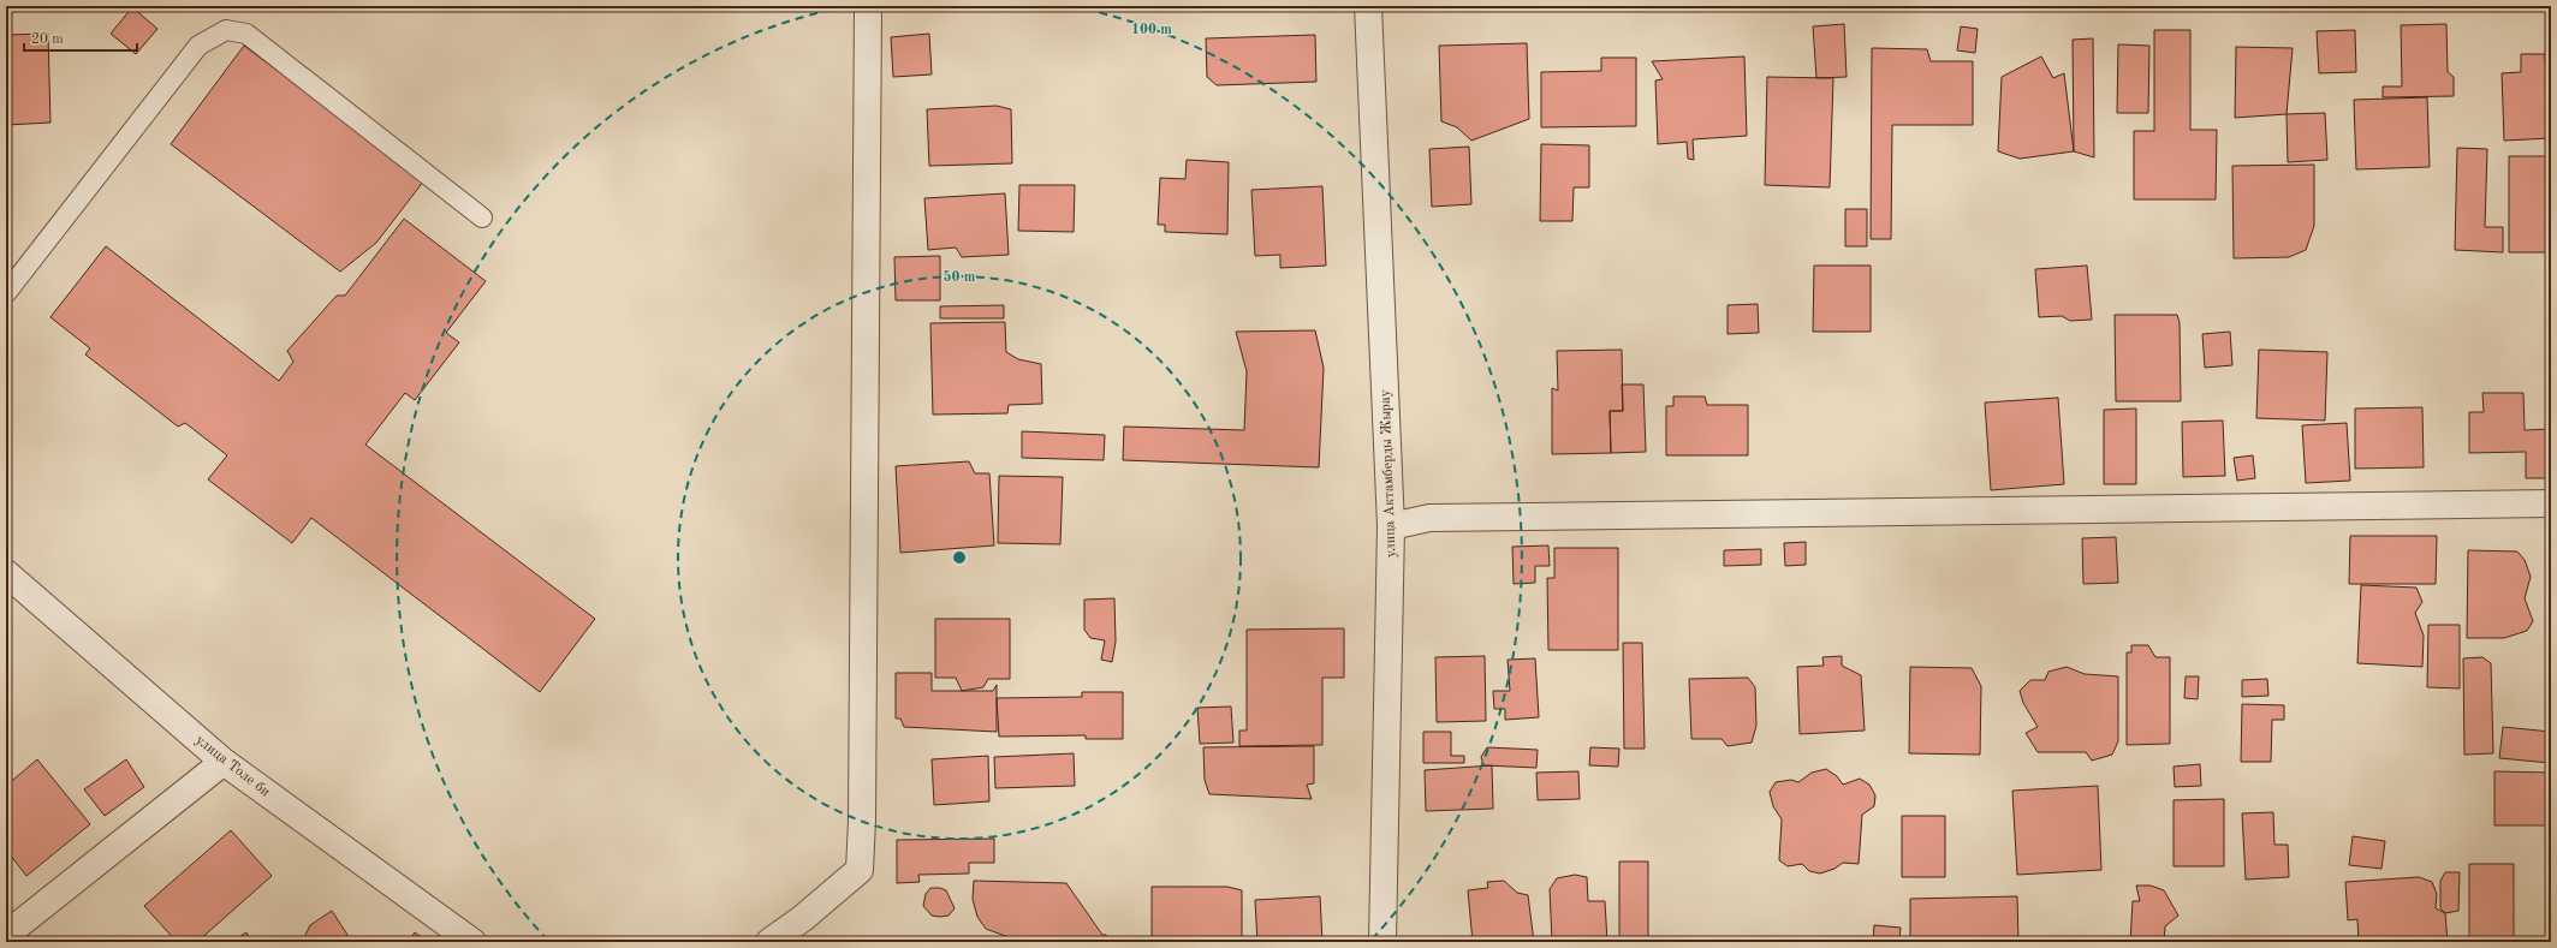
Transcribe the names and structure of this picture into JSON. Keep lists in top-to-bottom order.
{
  "streets": {
    "street": ["улица Актамберды Жырау", "улица Толе би"]
  },
  "scale_bar": "20 m",
  "rings": ["100 m", "50 m"]
}
